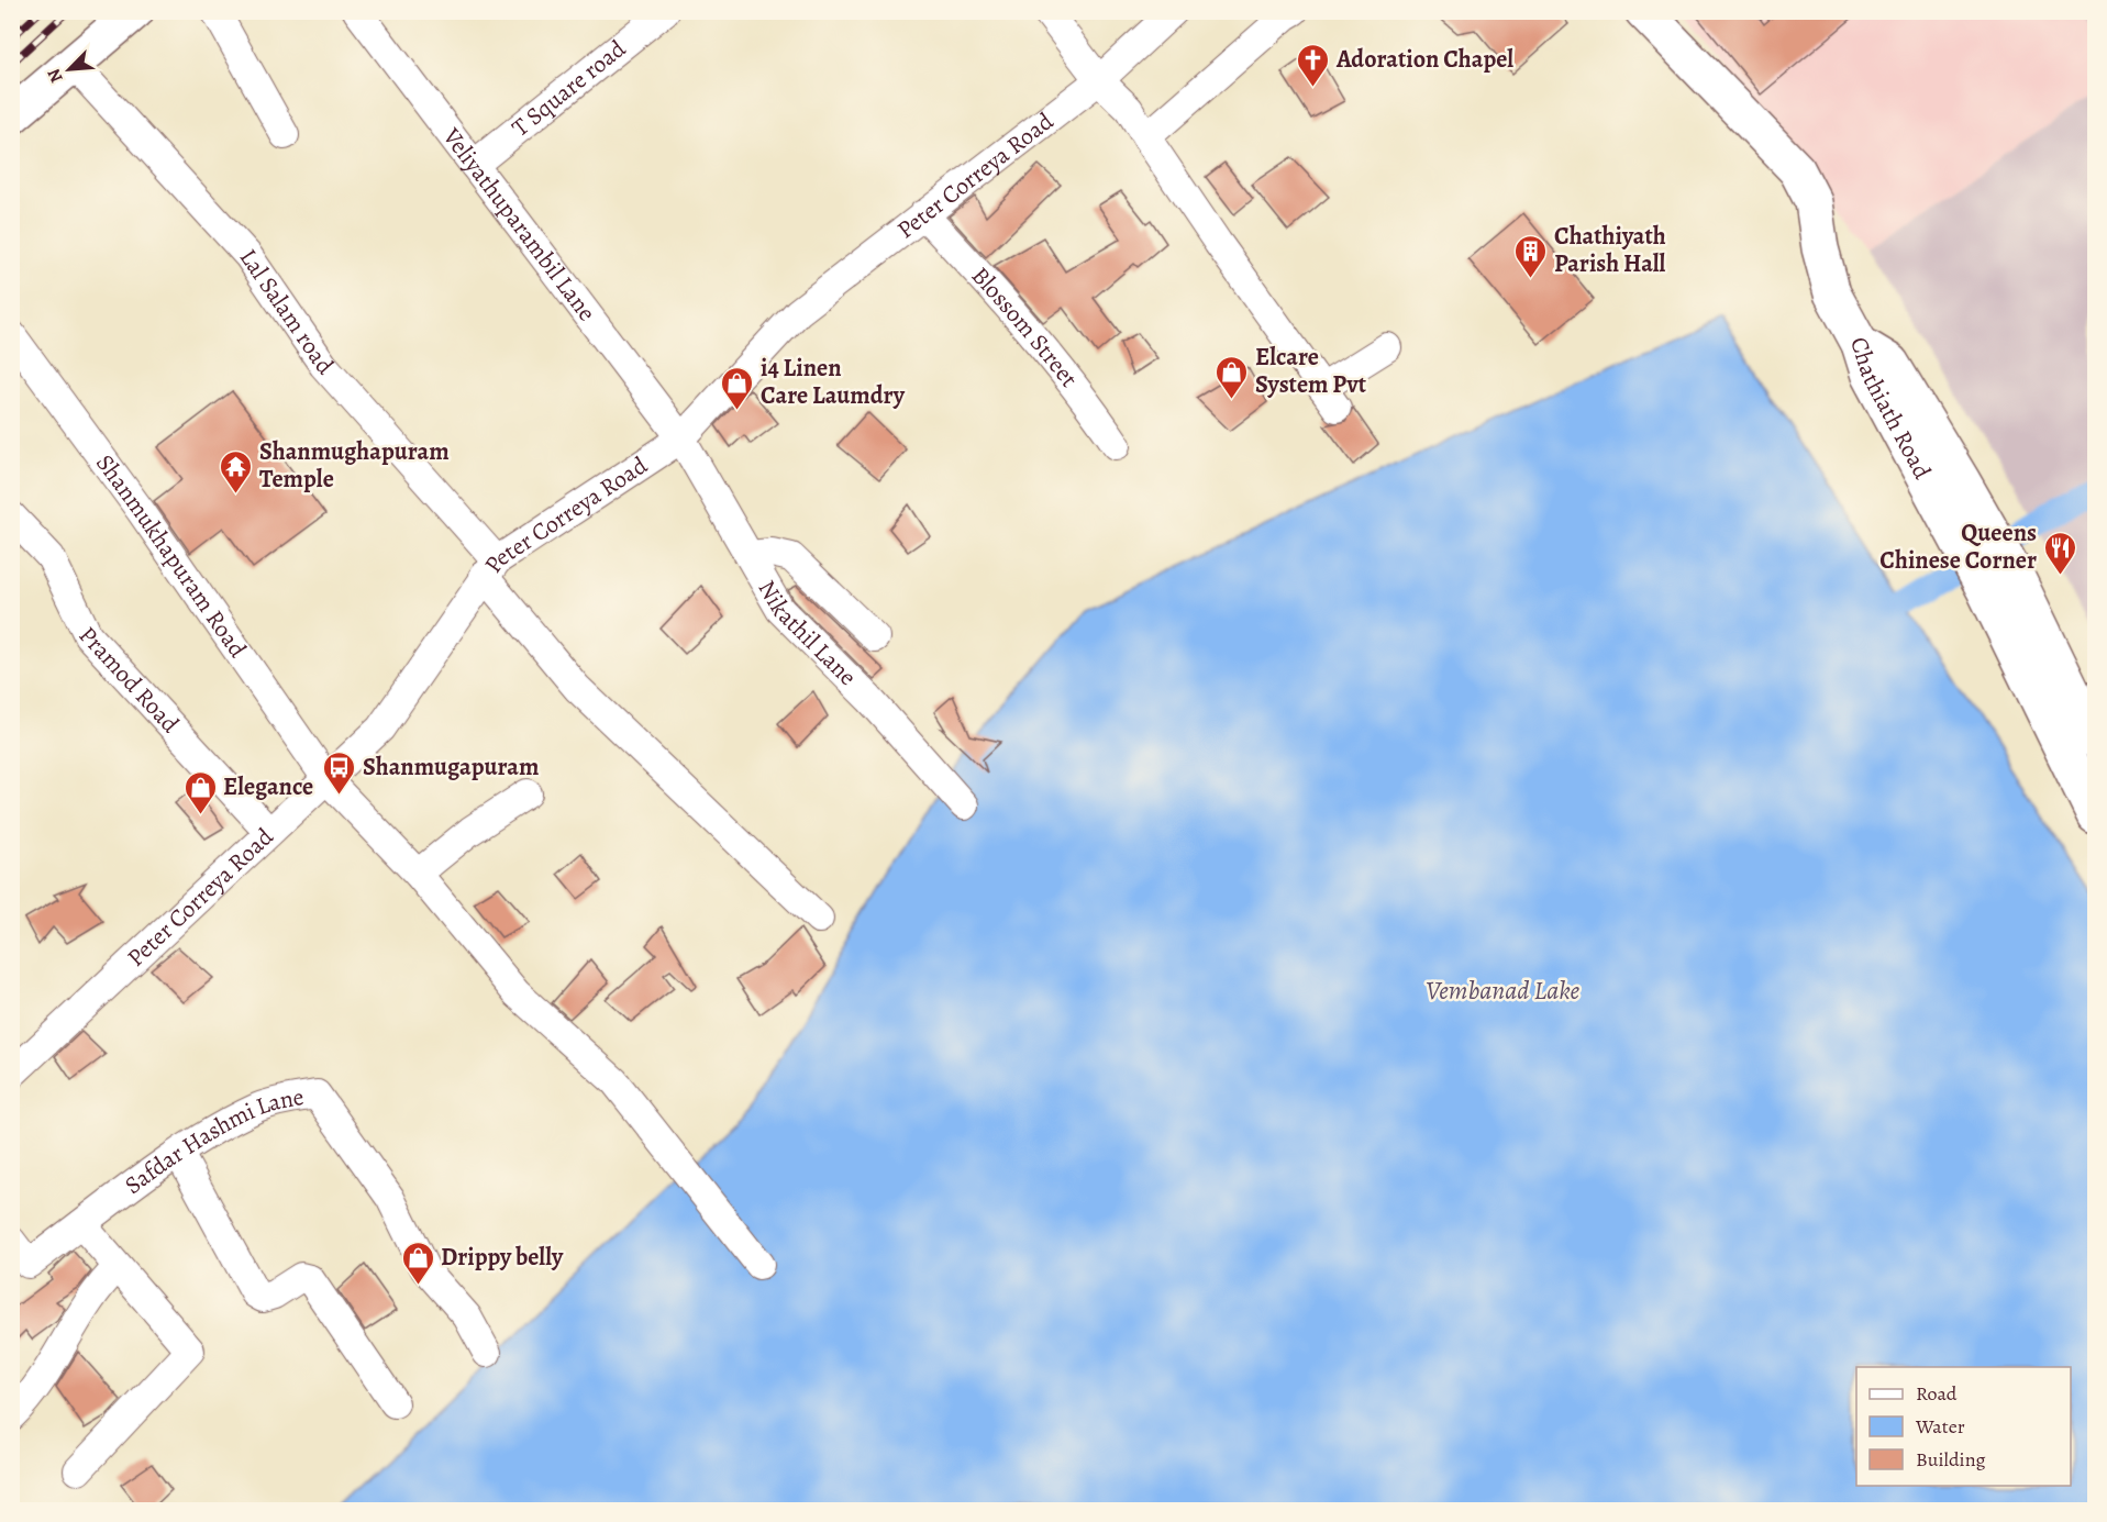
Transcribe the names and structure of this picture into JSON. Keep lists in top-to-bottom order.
{
  "streets": {
    "main road": ["Chathiath Road"],
    "street": [
      "T Square road",
      "Peter Correya Road",
      "Veliyathuparambil Lane",
      "Lal Salam road",
      "Blossom Street",
      "Shanmukhapuram Road",
      "Nikathil Lane",
      "Pramod Road",
      "Safdar Hashmi Lane"
    ]
  },
  "crossings": [
    ["T Square road", "Veliyathuparambil Lane"],
    ["Peter Correya Road", "Veliyathuparambil Lane"],
    ["Peter Correya Road", "Lal Salam road"],
    ["Peter Correya Road", "Blossom Street"],
    ["Peter Correya Road", "Shanmukhapuram Road"],
    ["Peter Correya Road", "Nikathil Lane"],
    ["Peter Correya Road", "Pramod Road"],
    ["Veliyathuparambil Lane", "Nikathil Lane"]
  ],
  "water": ["Vembanad Lake"],
  "places": {
    "church": ["Adoration Chapel"],
    "building": ["Chathiyath Parish Hall"],
    "shop": [
      "Elcare System Pvt",
      "i4 Linen Care Laumdry",
      "Elegance",
      "Drippy belly"
    ],
    "temple": ["Shanmughapuram Temple"],
    "restaurant": ["Queens Chinese Corner"],
    "bus stop": ["Shanmugapuram"]
  },
  "legend": ["Road", "Water", "Building"],
  "north": "bottom left"
}
